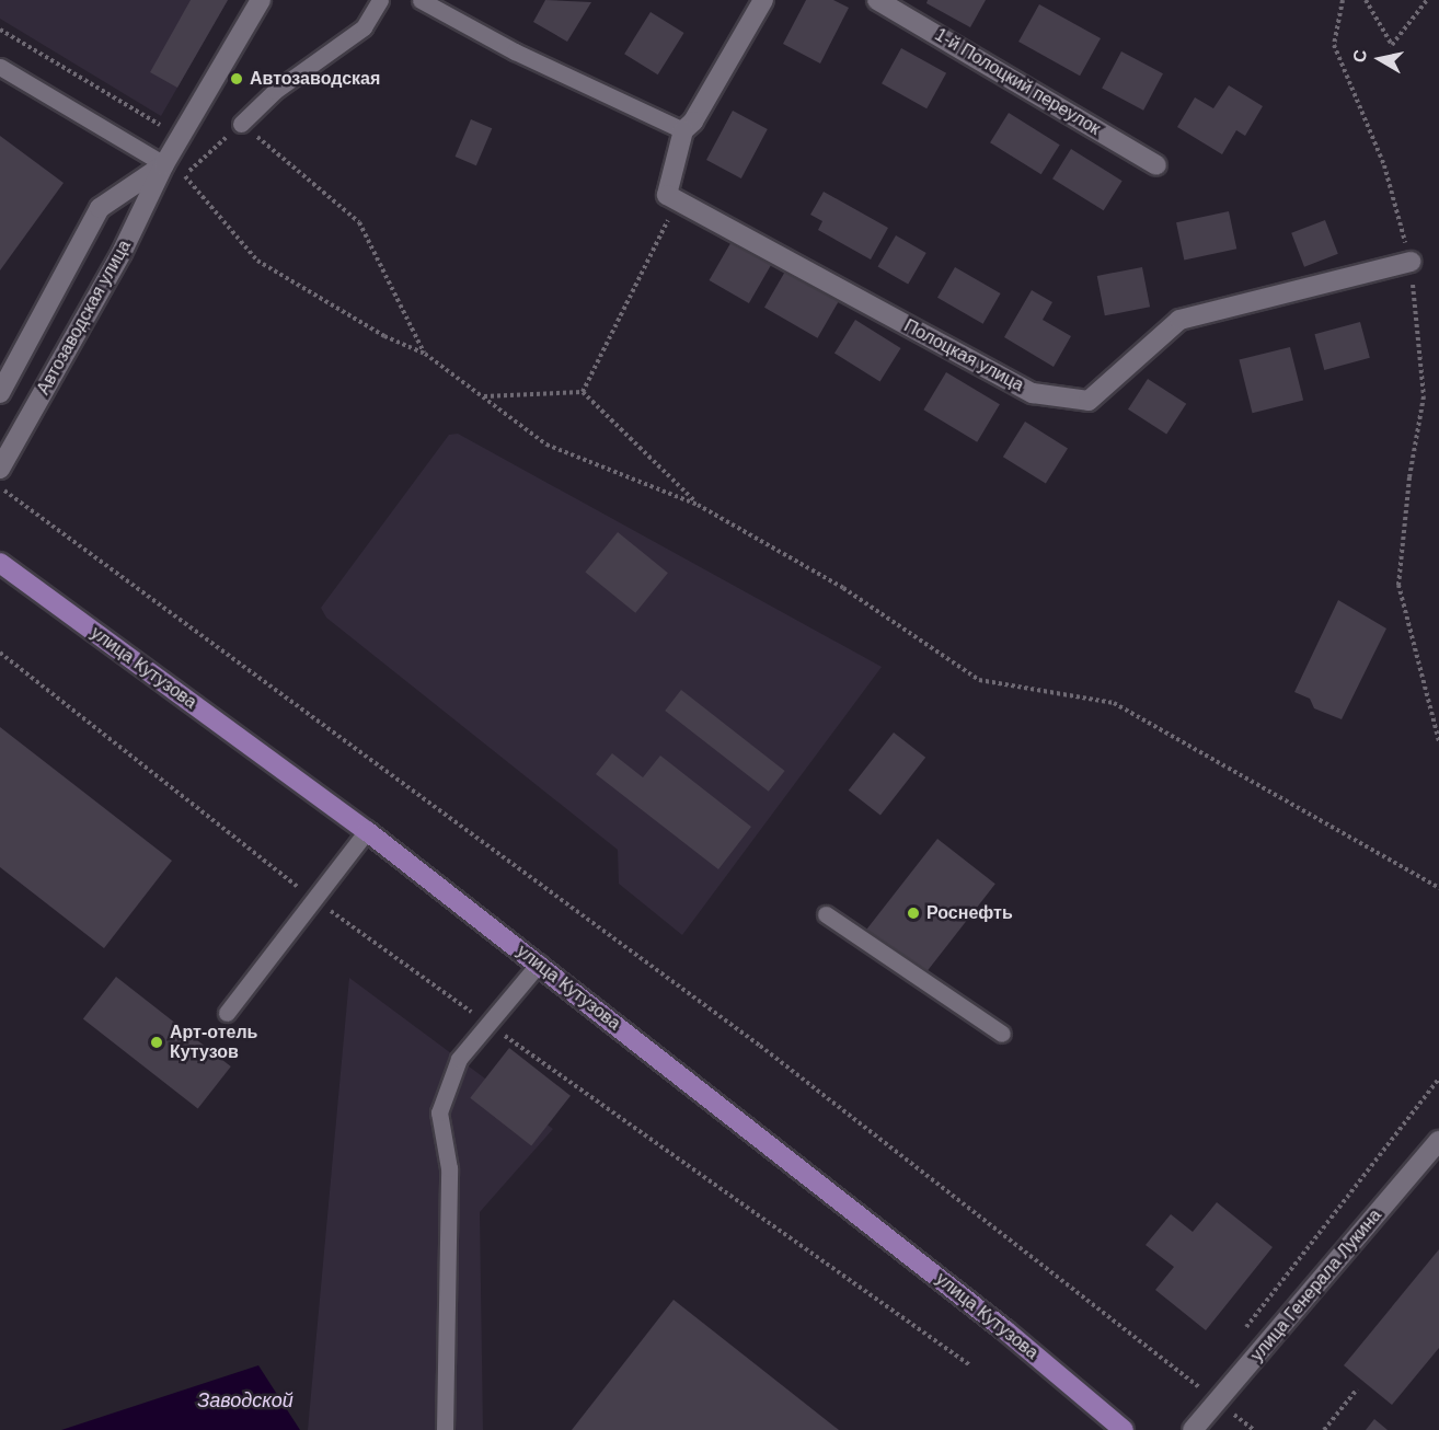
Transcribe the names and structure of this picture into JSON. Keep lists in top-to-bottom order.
{
  "streets": {
    "main road": ["улица Кутузова"],
    "street": [
      "1-й Полоцкий переулок",
      "Автозаводская улица",
      "Полоцкая улица",
      "улица Генерала Лукина"
    ]
  },
  "water": ["Заводской"],
  "places": ["Автозаводская", "Роснефть", "Арт-отель Кутузов"],
  "north": "left"
}
